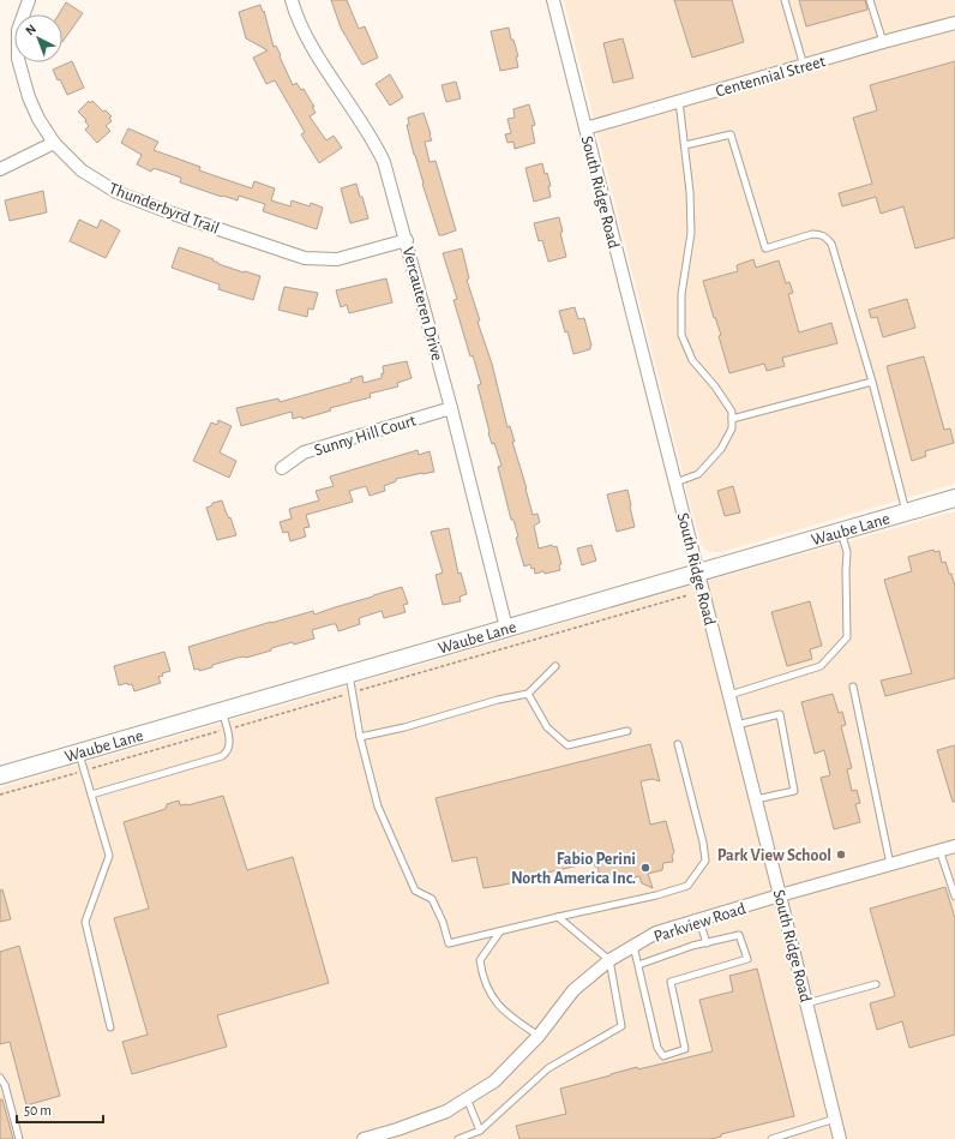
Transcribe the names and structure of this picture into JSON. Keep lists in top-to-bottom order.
{
  "streets": {
    "main road": ["Waube Lane"],
    "street": [
      "Centennial Street",
      "South Ridge Road",
      "Thunderbyrd Trail",
      "Vercauteren Drive",
      "Sunny Hill Court",
      "Parkview Road"
    ]
  },
  "crossings": [
    ["Centennial Street", "South Ridge Road"],
    ["South Ridge Road", "Waube Lane"],
    ["South Ridge Road", "Parkview Road"],
    ["Thunderbyrd Trail", "Vercauteren Drive"],
    ["Vercauteren Drive", "Sunny Hill Court"],
    ["Vercauteren Drive", "Waube Lane"]
  ],
  "places": ["Park View School", "Fabio Perini North America Inc."],
  "scale_bar": "50 m",
  "north": "top left"
}
